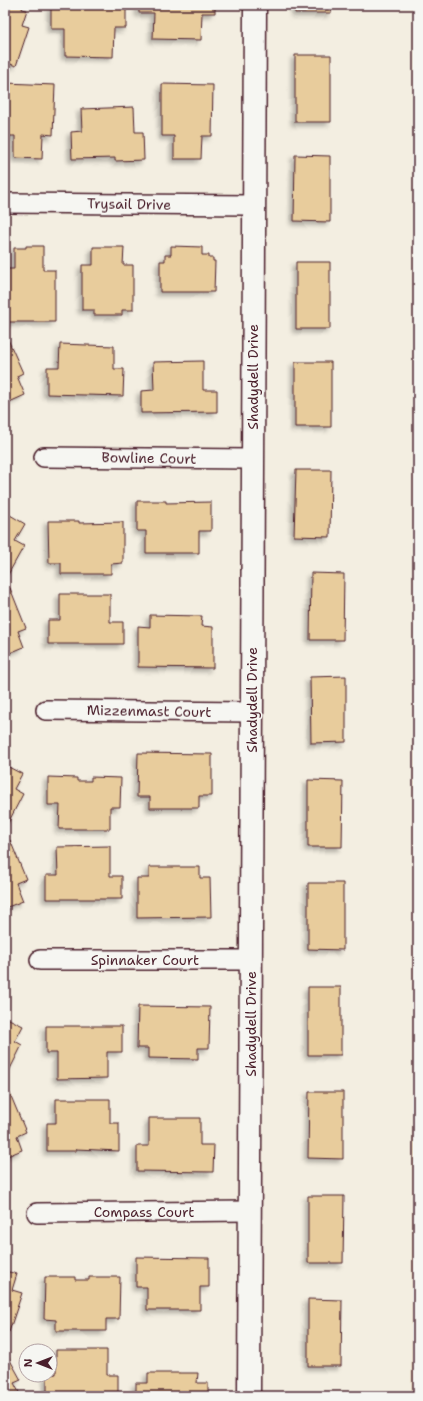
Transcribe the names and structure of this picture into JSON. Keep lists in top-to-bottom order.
{
  "streets": {
    "street": [
      "Trysail Drive",
      "Shadydell Drive",
      "Bowline Court",
      "Mizzenmast Court",
      "Spinnaker Court",
      "Compass Court"
    ]
  },
  "crossings": [
    ["Trysail Drive", "Shadydell Drive"],
    ["Shadydell Drive", "Bowline Court"],
    ["Shadydell Drive", "Mizzenmast Court"],
    ["Shadydell Drive", "Spinnaker Court"],
    ["Shadydell Drive", "Compass Court"]
  ],
  "north": "left"
}
